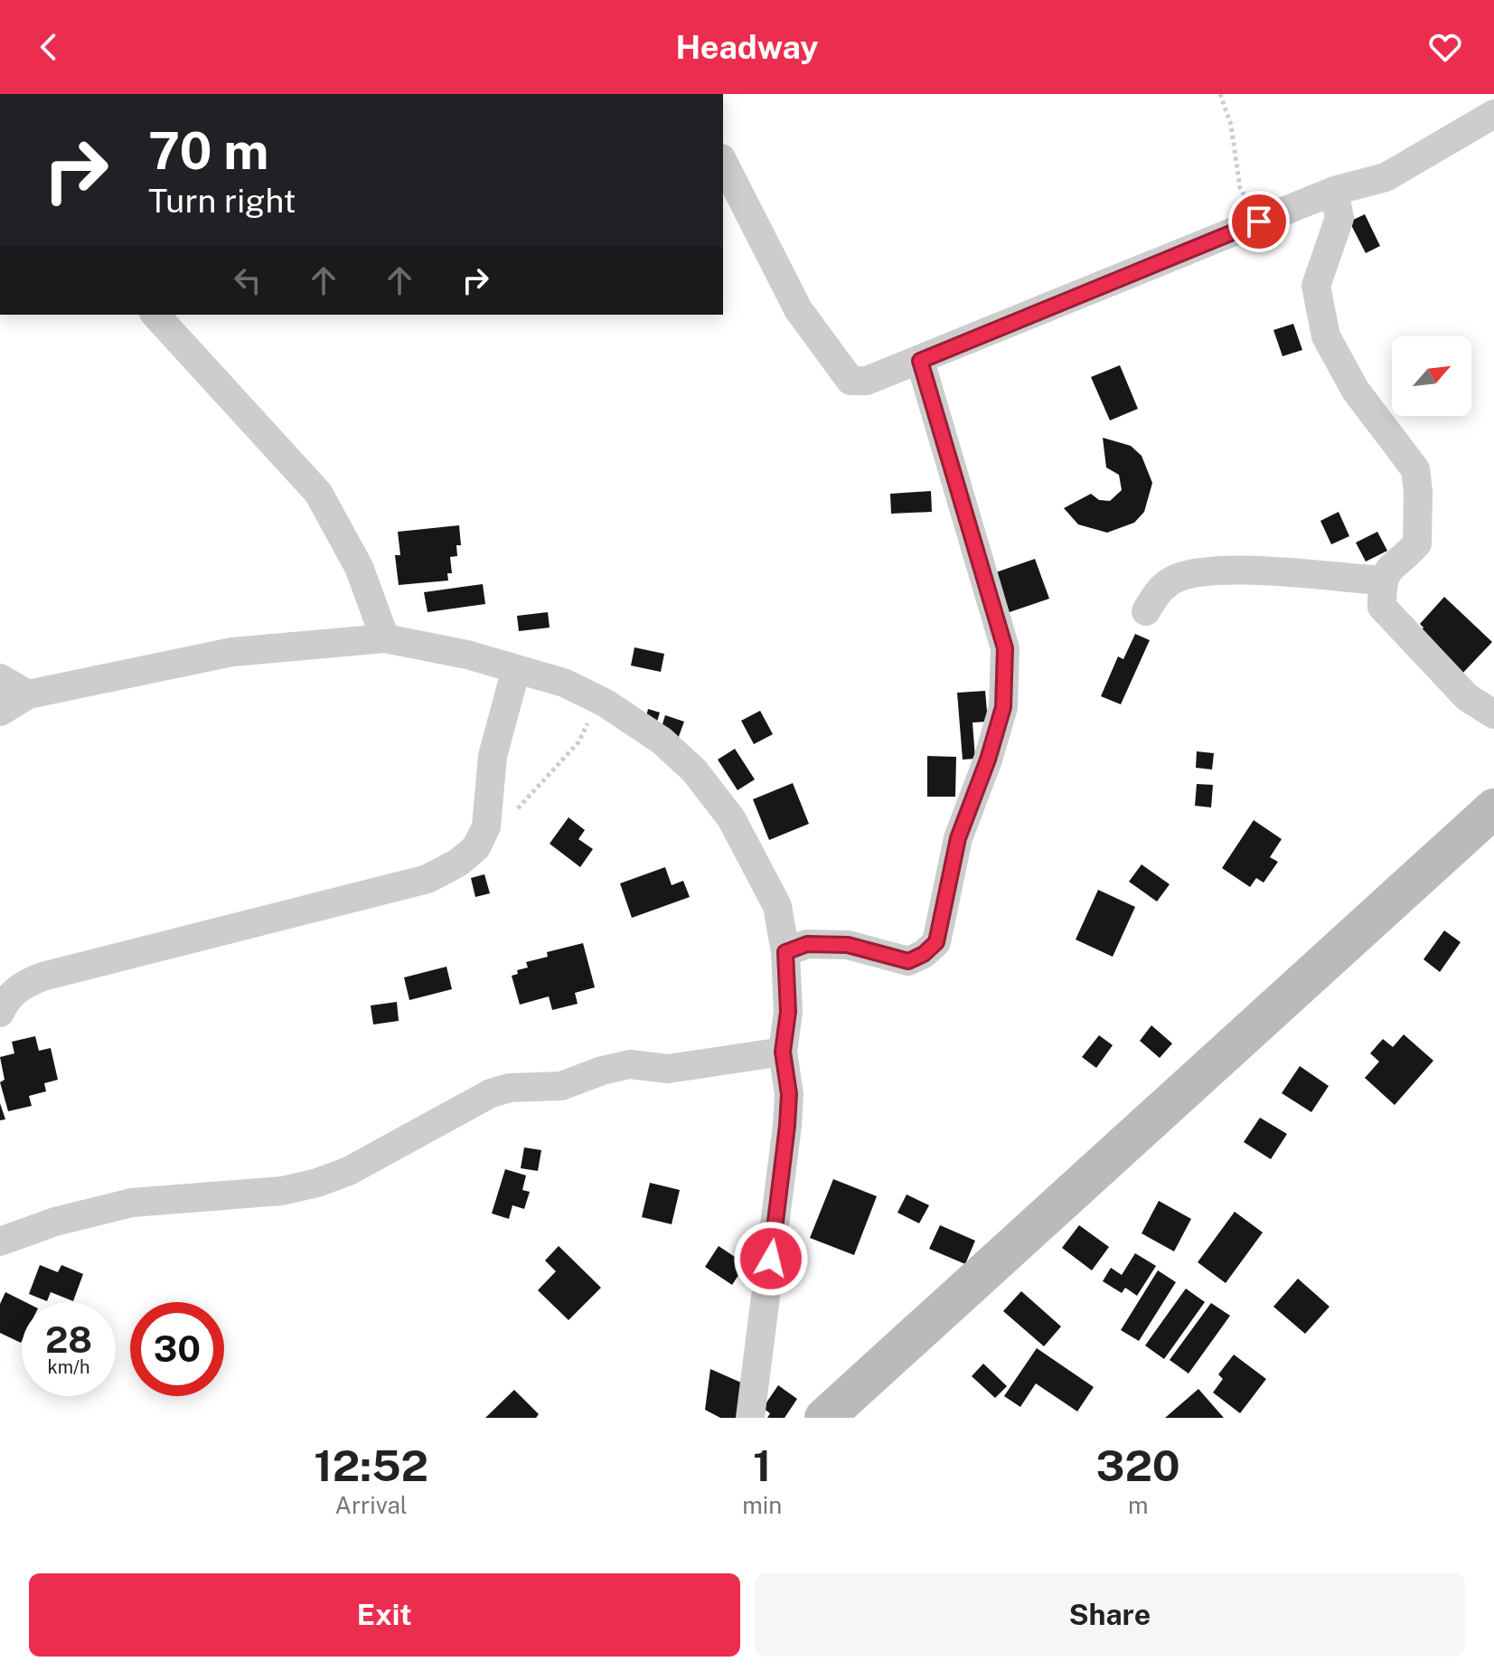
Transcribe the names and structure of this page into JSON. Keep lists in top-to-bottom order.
{
  "north": "top right",
  "page": {
    "header": "Headway",
    "turn": ["70 m", "Turn right"],
    "speed": "28 km/h",
    "limit": "30",
    "eta": [
      "12:52",
      "Arrival",
      "1",
      "min",
      "320",
      "m"
    ],
    "buttons": ["Exit", "Share"]
  }
}
